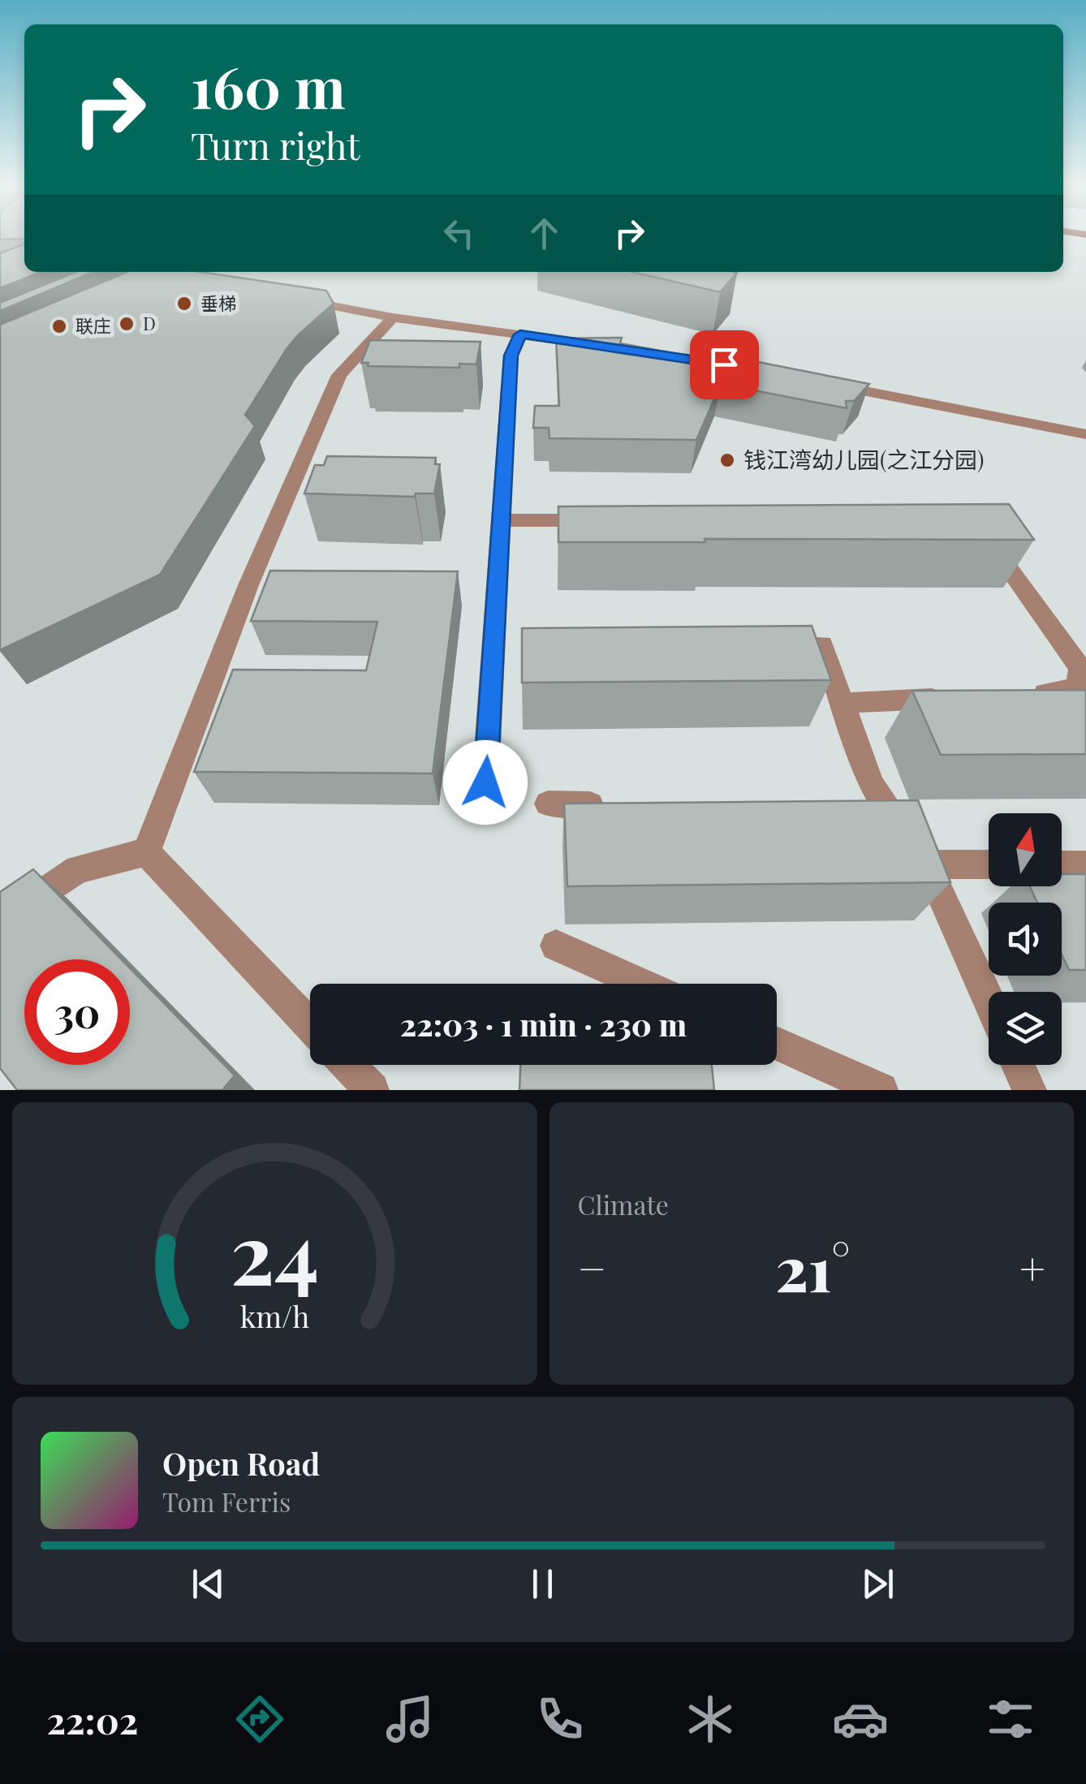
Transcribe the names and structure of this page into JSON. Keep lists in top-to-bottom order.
{
  "places": [
    "垂梯",
    "D",
    "联庄",
    "钱江湾幼儿园(之江分园)"
  ],
  "north": "top",
  "page": {
    "turn": ["160 m", "Turn right"],
    "limit": "30",
    "trip": "22:03 · 1 min · 230 m",
    "tile": "Climate",
    "heat": ["−", "21°", "+"],
    "song": ["Open Road", "Tom Ferris"],
    "tabs": "22:02",
    "gauge": ["24", "km/h"]
  }
}
